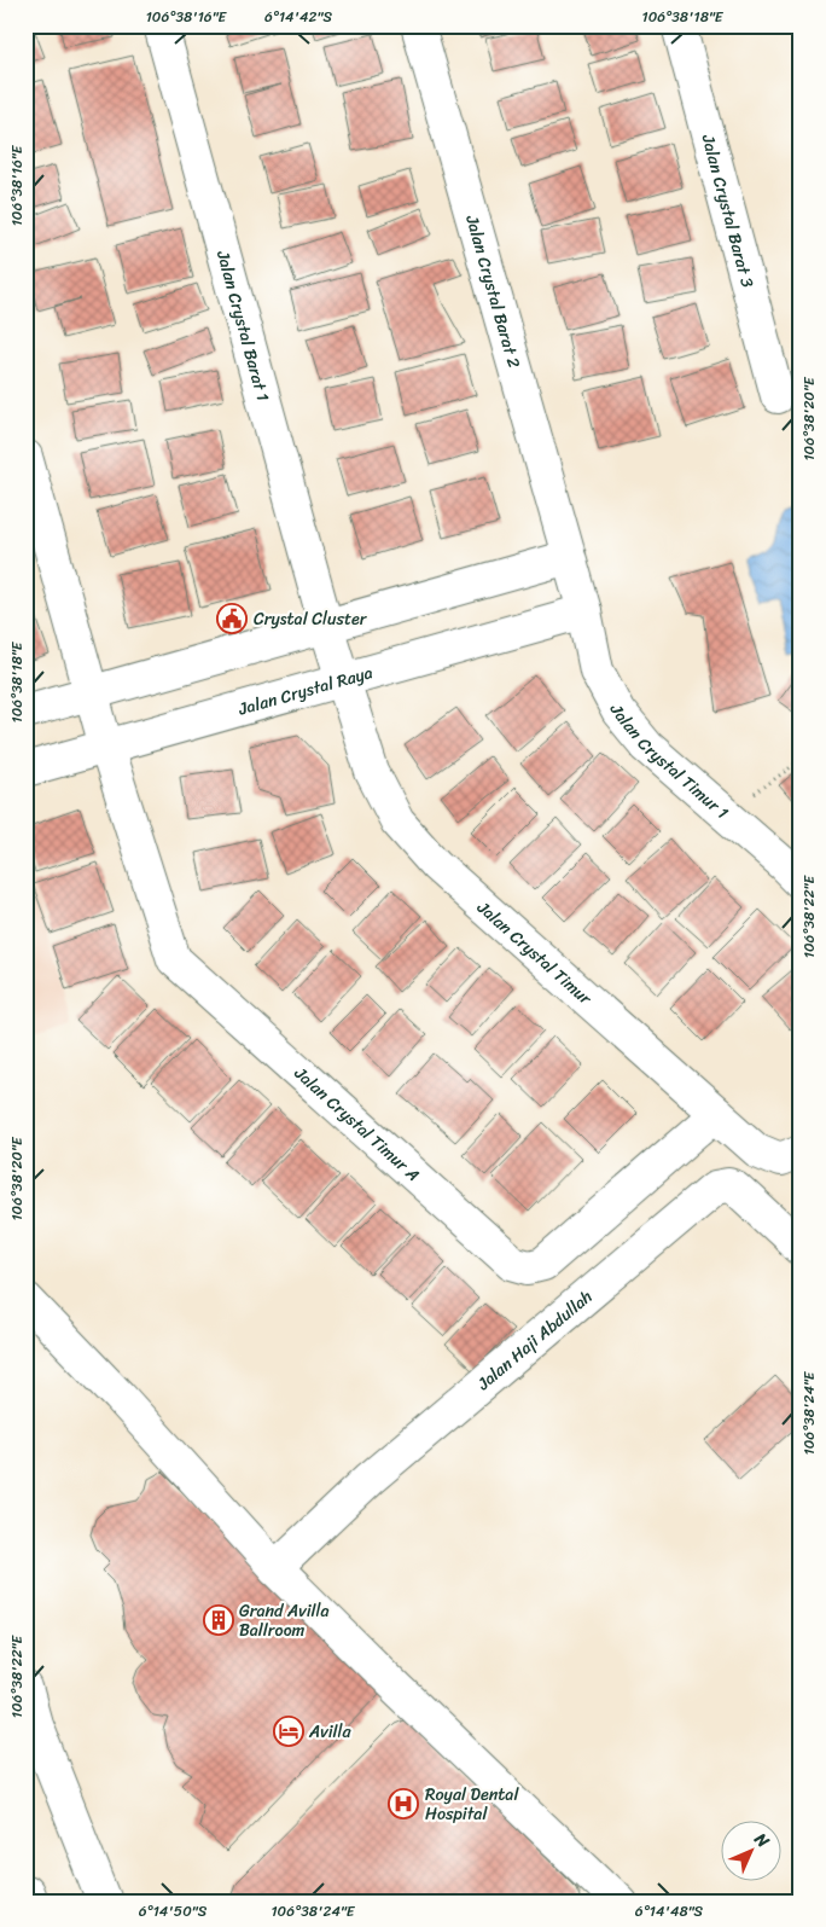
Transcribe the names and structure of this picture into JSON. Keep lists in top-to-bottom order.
{
  "streets": {
    "street": [
      "Jalan Crystal Barat 3",
      "Jalan Crystal Barat 2",
      "Jalan Crystal Barat 1",
      "Jalan Crystal Raya",
      "Jalan Crystal Timur 1",
      "Jalan Crystal Timur",
      "Jalan Crystal Timur A",
      "Jalan Haji Abdullah"
    ]
  },
  "crossings": [
    ["Jalan Crystal Barat 2", "Jalan Crystal Raya"],
    ["Jalan Crystal Barat 2", "Jalan Crystal Timur 1"],
    ["Jalan Crystal Barat 1", "Jalan Crystal Raya"],
    ["Jalan Crystal Barat 1", "Jalan Crystal Timur"],
    ["Jalan Crystal Raya", "Jalan Crystal Timur 1"],
    ["Jalan Crystal Raya", "Jalan Crystal Timur"],
    ["Jalan Crystal Raya", "Jalan Crystal Timur A"],
    ["Jalan Crystal Timur", "Jalan Crystal Timur A"]
  ],
  "places": {
    "public building": ["Crystal Cluster"],
    "building": ["Grand Avilla Ballroom"],
    "hotel": ["Avilla"],
    "hospital": ["Royal Dental Hospital"]
  },
  "north": "top right",
  "coordinates": [
    "106°38'16\"E",
    "6°14'42\"S",
    "106°38'18\"E",
    "106°38'20\"E",
    "106°38'22\"E",
    "106°38'24\"E",
    "6°14'50\"S",
    "6°14'48\"S"
  ]
}
